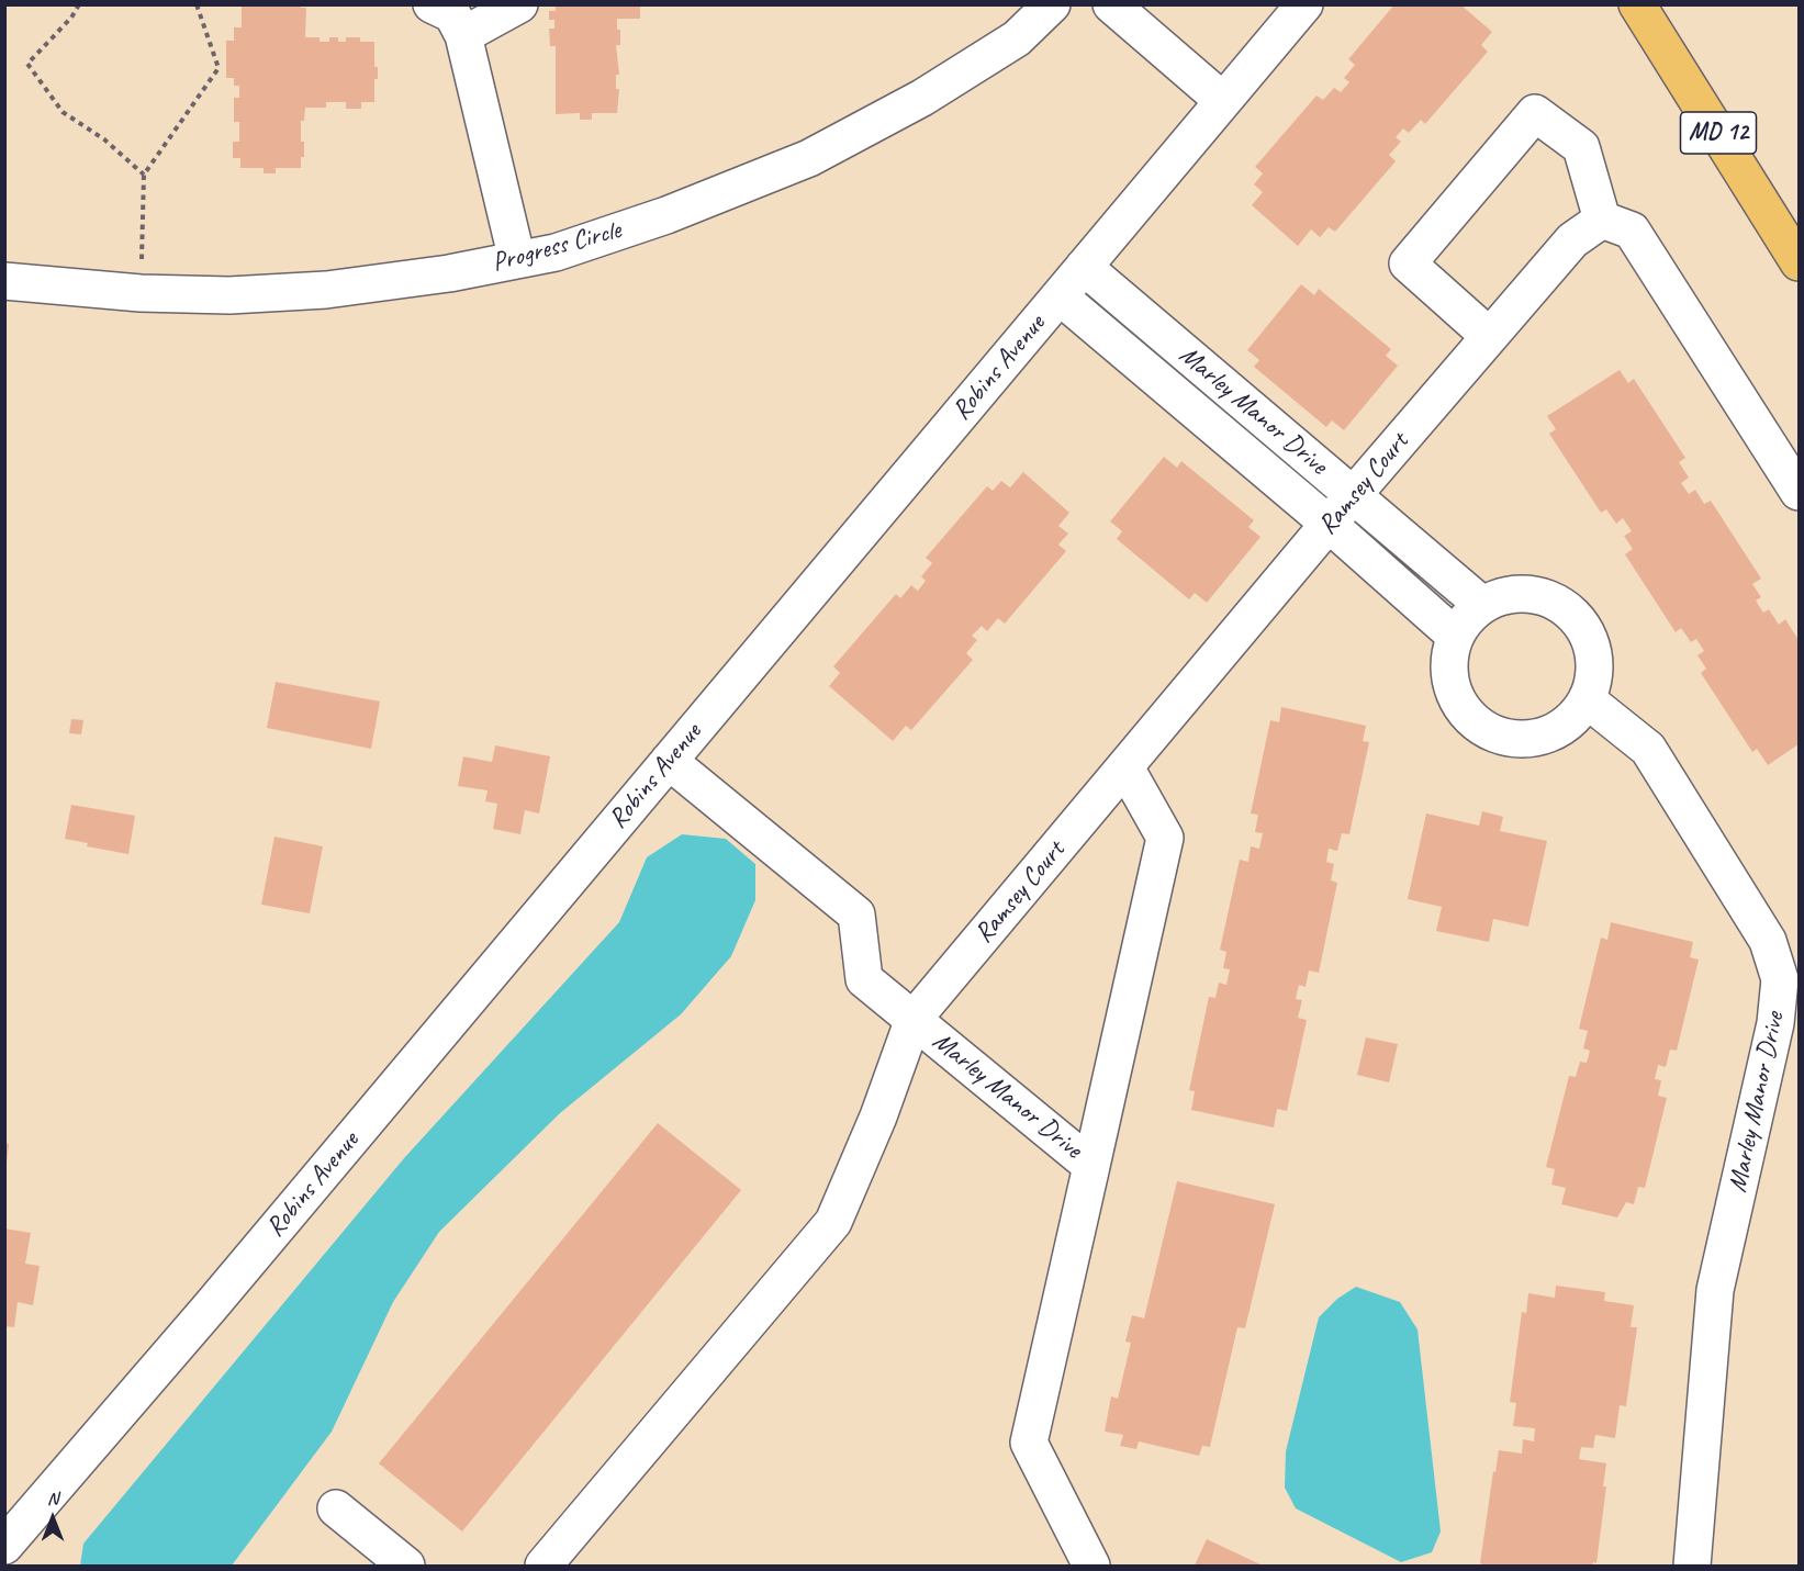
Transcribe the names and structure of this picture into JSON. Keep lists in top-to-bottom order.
{
  "streets": {
    "main road": ["MD 12"],
    "street": [
      "Progress Circle",
      "Robins Avenue",
      "Marley Manor Drive",
      "Ramsey Court"
    ]
  },
  "crossings": [
    ["Robins Avenue", "Marley Manor Drive"],
    ["Marley Manor Drive", "Ramsey Court"]
  ],
  "north": "top"
}
